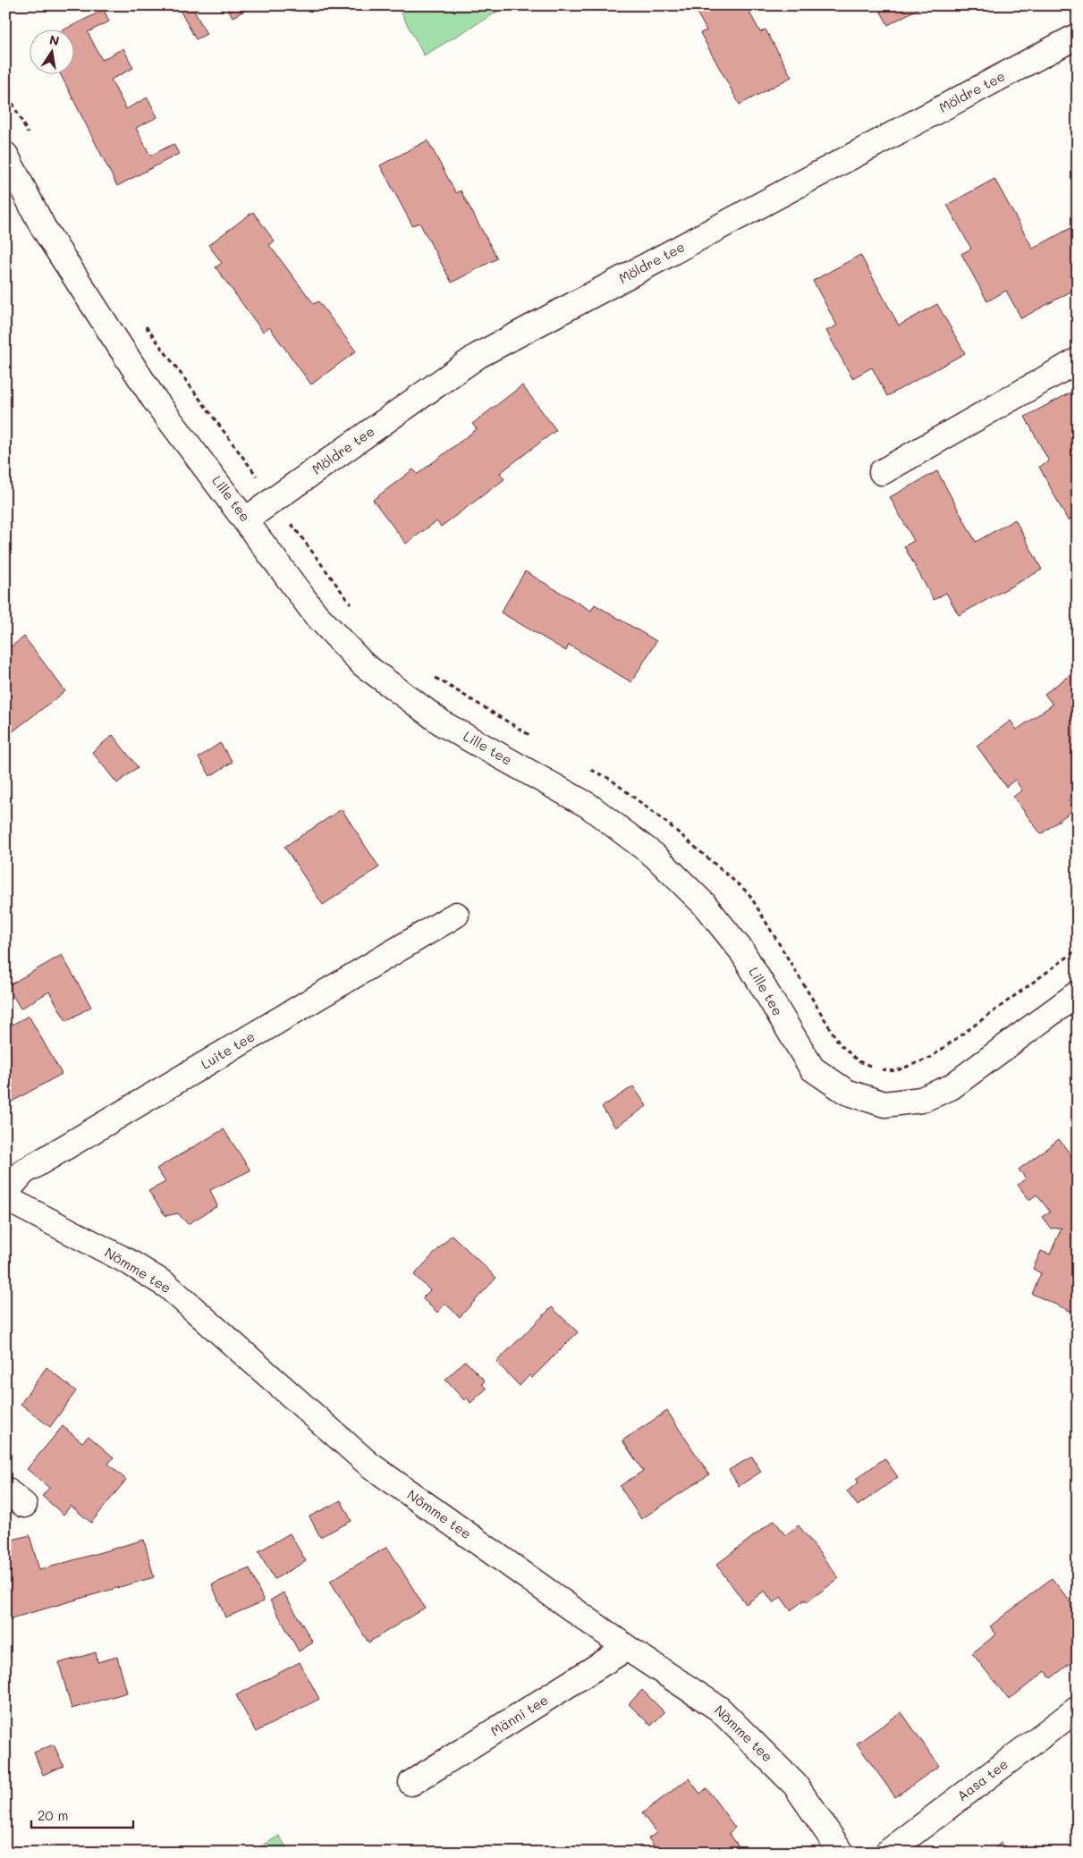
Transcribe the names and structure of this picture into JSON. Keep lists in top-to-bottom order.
{
  "streets": {
    "street": [
      "Möldre tee",
      "Lille tee",
      "Luite tee",
      "Nõmme tee",
      "Männi tee",
      "Aasa tee"
    ]
  },
  "crossings": [
    ["Möldre tee", "Lille tee"],
    ["Luite tee", "Nõmme tee"],
    ["Nõmme tee", "Männi tee"]
  ],
  "scale_bar": "20 m",
  "north": "top"
}
